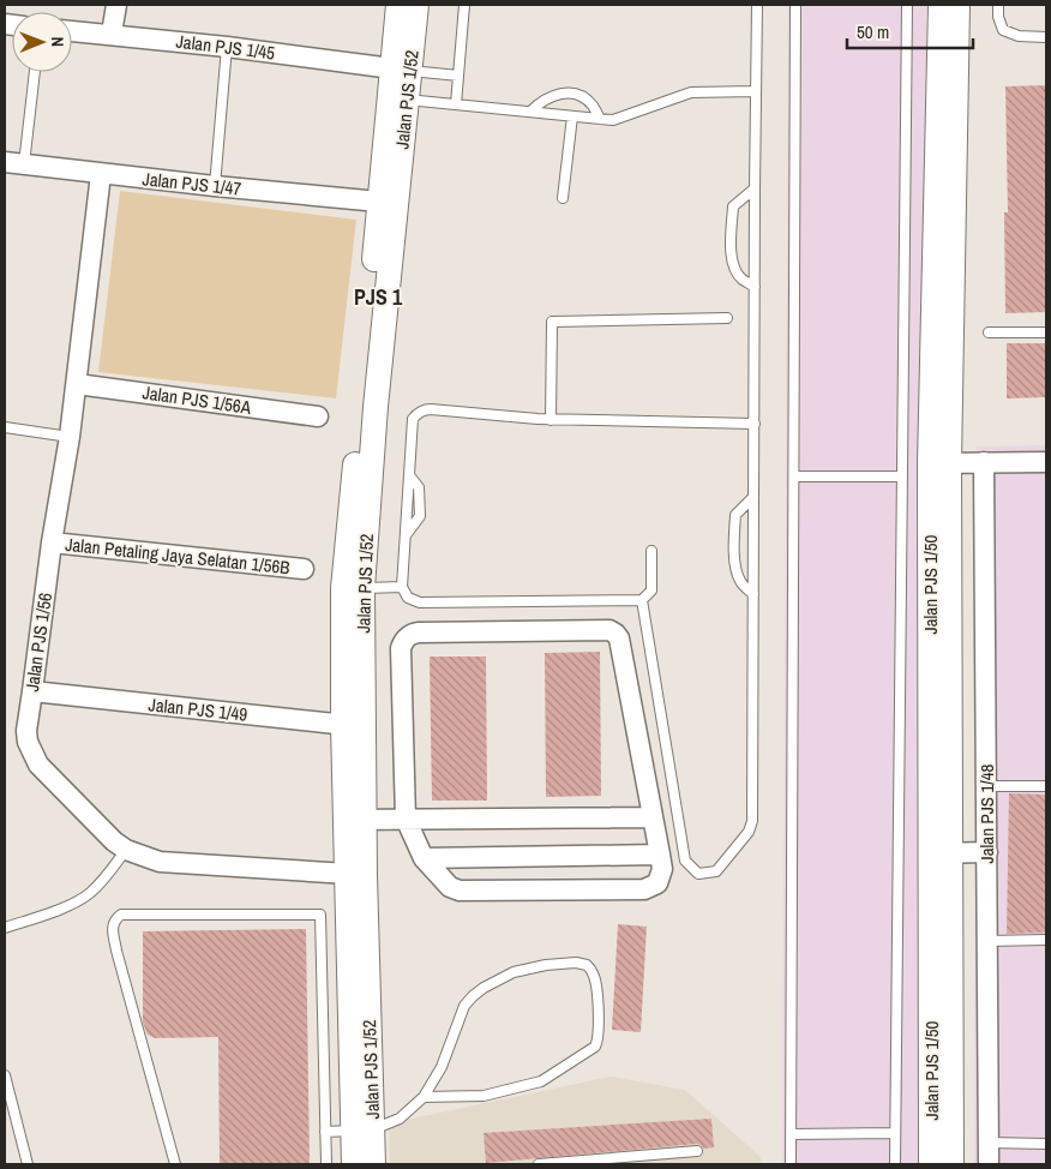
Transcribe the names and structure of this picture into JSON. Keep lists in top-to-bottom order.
{
  "streets": {
    "street": [
      "Jalan PJS 1/45",
      "Jalan PJS 1/52",
      "Jalan PJS 1/47",
      "Jalan PJS 1/56A",
      "Jalan Petaling Jaya Selatan 1/56B",
      "Jalan PJS 1/50",
      "Jalan PJS 1/56",
      "Jalan PJS 1/49",
      "Jalan PJS 1/48"
    ]
  },
  "crossings": [
    ["Jalan PJS 1/45", "Jalan PJS 1/52"],
    ["Jalan PJS 1/52", "Jalan PJS 1/47"],
    ["Jalan PJS 1/52", "Jalan PJS 1/56"],
    ["Jalan PJS 1/52", "Jalan PJS 1/49"],
    ["Jalan PJS 1/47", "Jalan PJS 1/56"],
    ["Jalan PJS 1/56A", "Jalan PJS 1/56"],
    ["Jalan Petaling Jaya Selatan 1/56B", "Jalan PJS 1/56"],
    ["Jalan PJS 1/56", "Jalan PJS 1/49"]
  ],
  "districts": ["PJS 1"],
  "scale_bar": "50 m",
  "north": "right"
}
